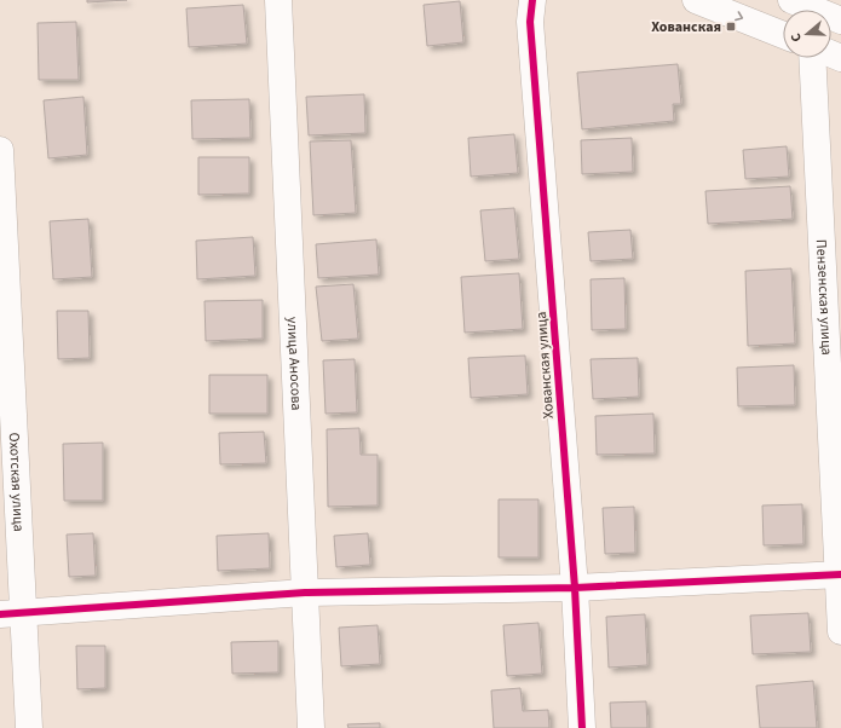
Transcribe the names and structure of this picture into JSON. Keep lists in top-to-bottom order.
{
  "streets": {
    "street": [
      "Пензенская улица",
      "улица Аносова",
      "Хованская улица",
      "Охотская улица"
    ]
  },
  "places": {
    "transit": ["Хованская"]
  },
  "north": "left"
}
